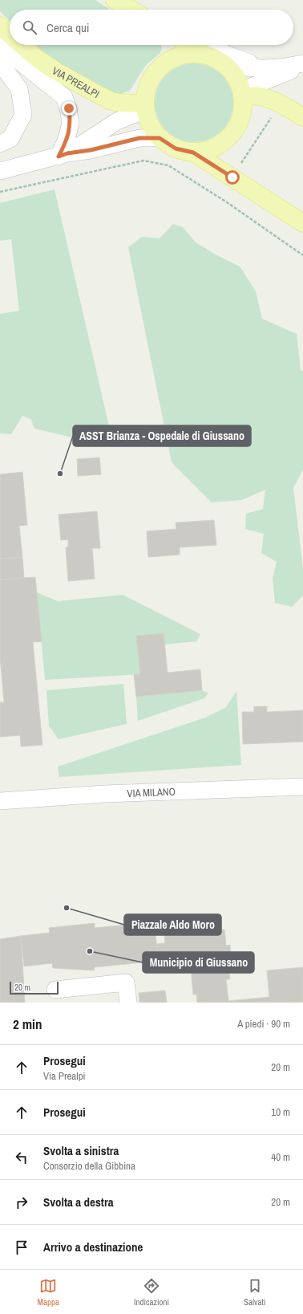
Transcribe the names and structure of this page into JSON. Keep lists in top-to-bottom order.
{
  "streets": {
    "main road": ["VIA PREALPI"],
    "street": ["VIA MILANO"]
  },
  "places": ["ASST Brianza - Ospedale di Giussano", "Piazzale Aldo Moro", "Municipio di Giussano"],
  "scale_bar": "20 m",
  "page": {
    "search": "Cerca qui",
    "scale": "20 m",
    "heading": ["2 min", "A piedi · 90 m"],
    "list": [
      ["Prosegui", "Via Prealpi", "20 m"],
      ["Prosegui", "10 m"],
      ["Svolta a sinistra", "Consorzio della Gibbina", "40 m"],
      ["Svolta a destra", "20 m"],
      "Arrivo a destinazione"
    ],
    "nav": ["Mappa", "Indicazioni", "Salvati"]
  }
}
